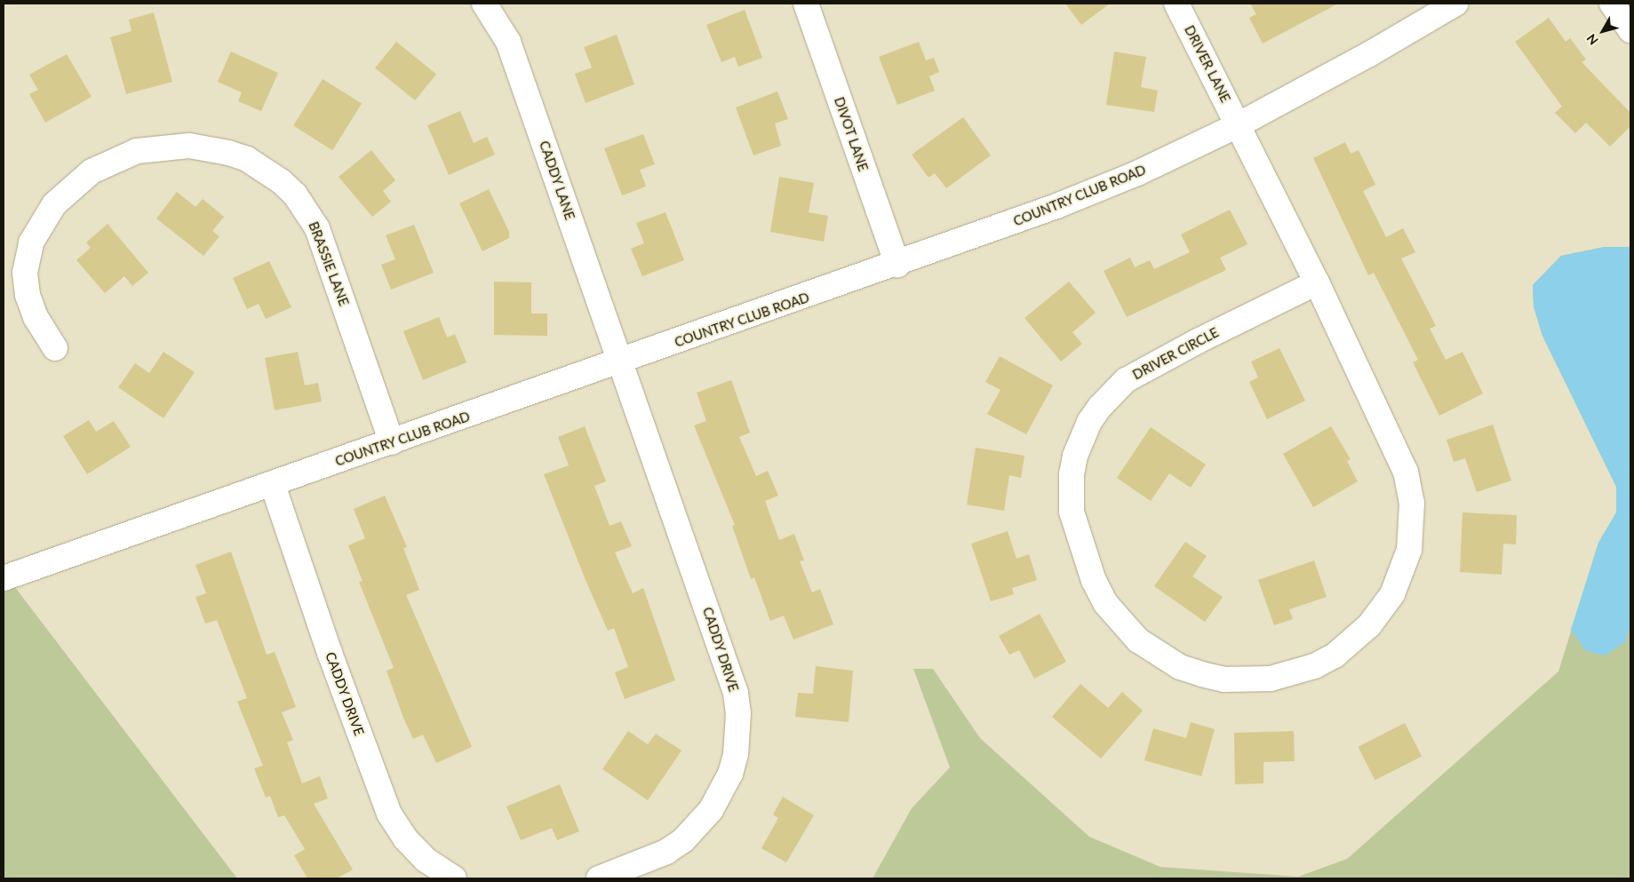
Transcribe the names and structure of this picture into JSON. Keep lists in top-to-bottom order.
{
  "streets": {
    "street": [
      "DRIVER LANE",
      "DIVOT LANE",
      "CADDY LANE",
      "COUNTRY CLUB ROAD",
      "BRASSIE LANE",
      "DRIVER CIRCLE",
      "CADDY DRIVE"
    ]
  },
  "crossings": [
    ["DRIVER LANE", "COUNTRY CLUB ROAD"],
    ["DRIVER LANE", "DRIVER CIRCLE"],
    ["DIVOT LANE", "COUNTRY CLUB ROAD"],
    ["CADDY LANE", "COUNTRY CLUB ROAD"],
    ["CADDY LANE", "CADDY DRIVE"],
    ["COUNTRY CLUB ROAD", "BRASSIE LANE"],
    ["COUNTRY CLUB ROAD", "DRIVER CIRCLE"],
    ["COUNTRY CLUB ROAD", "CADDY DRIVE"]
  ],
  "north": "bottom left"
}
